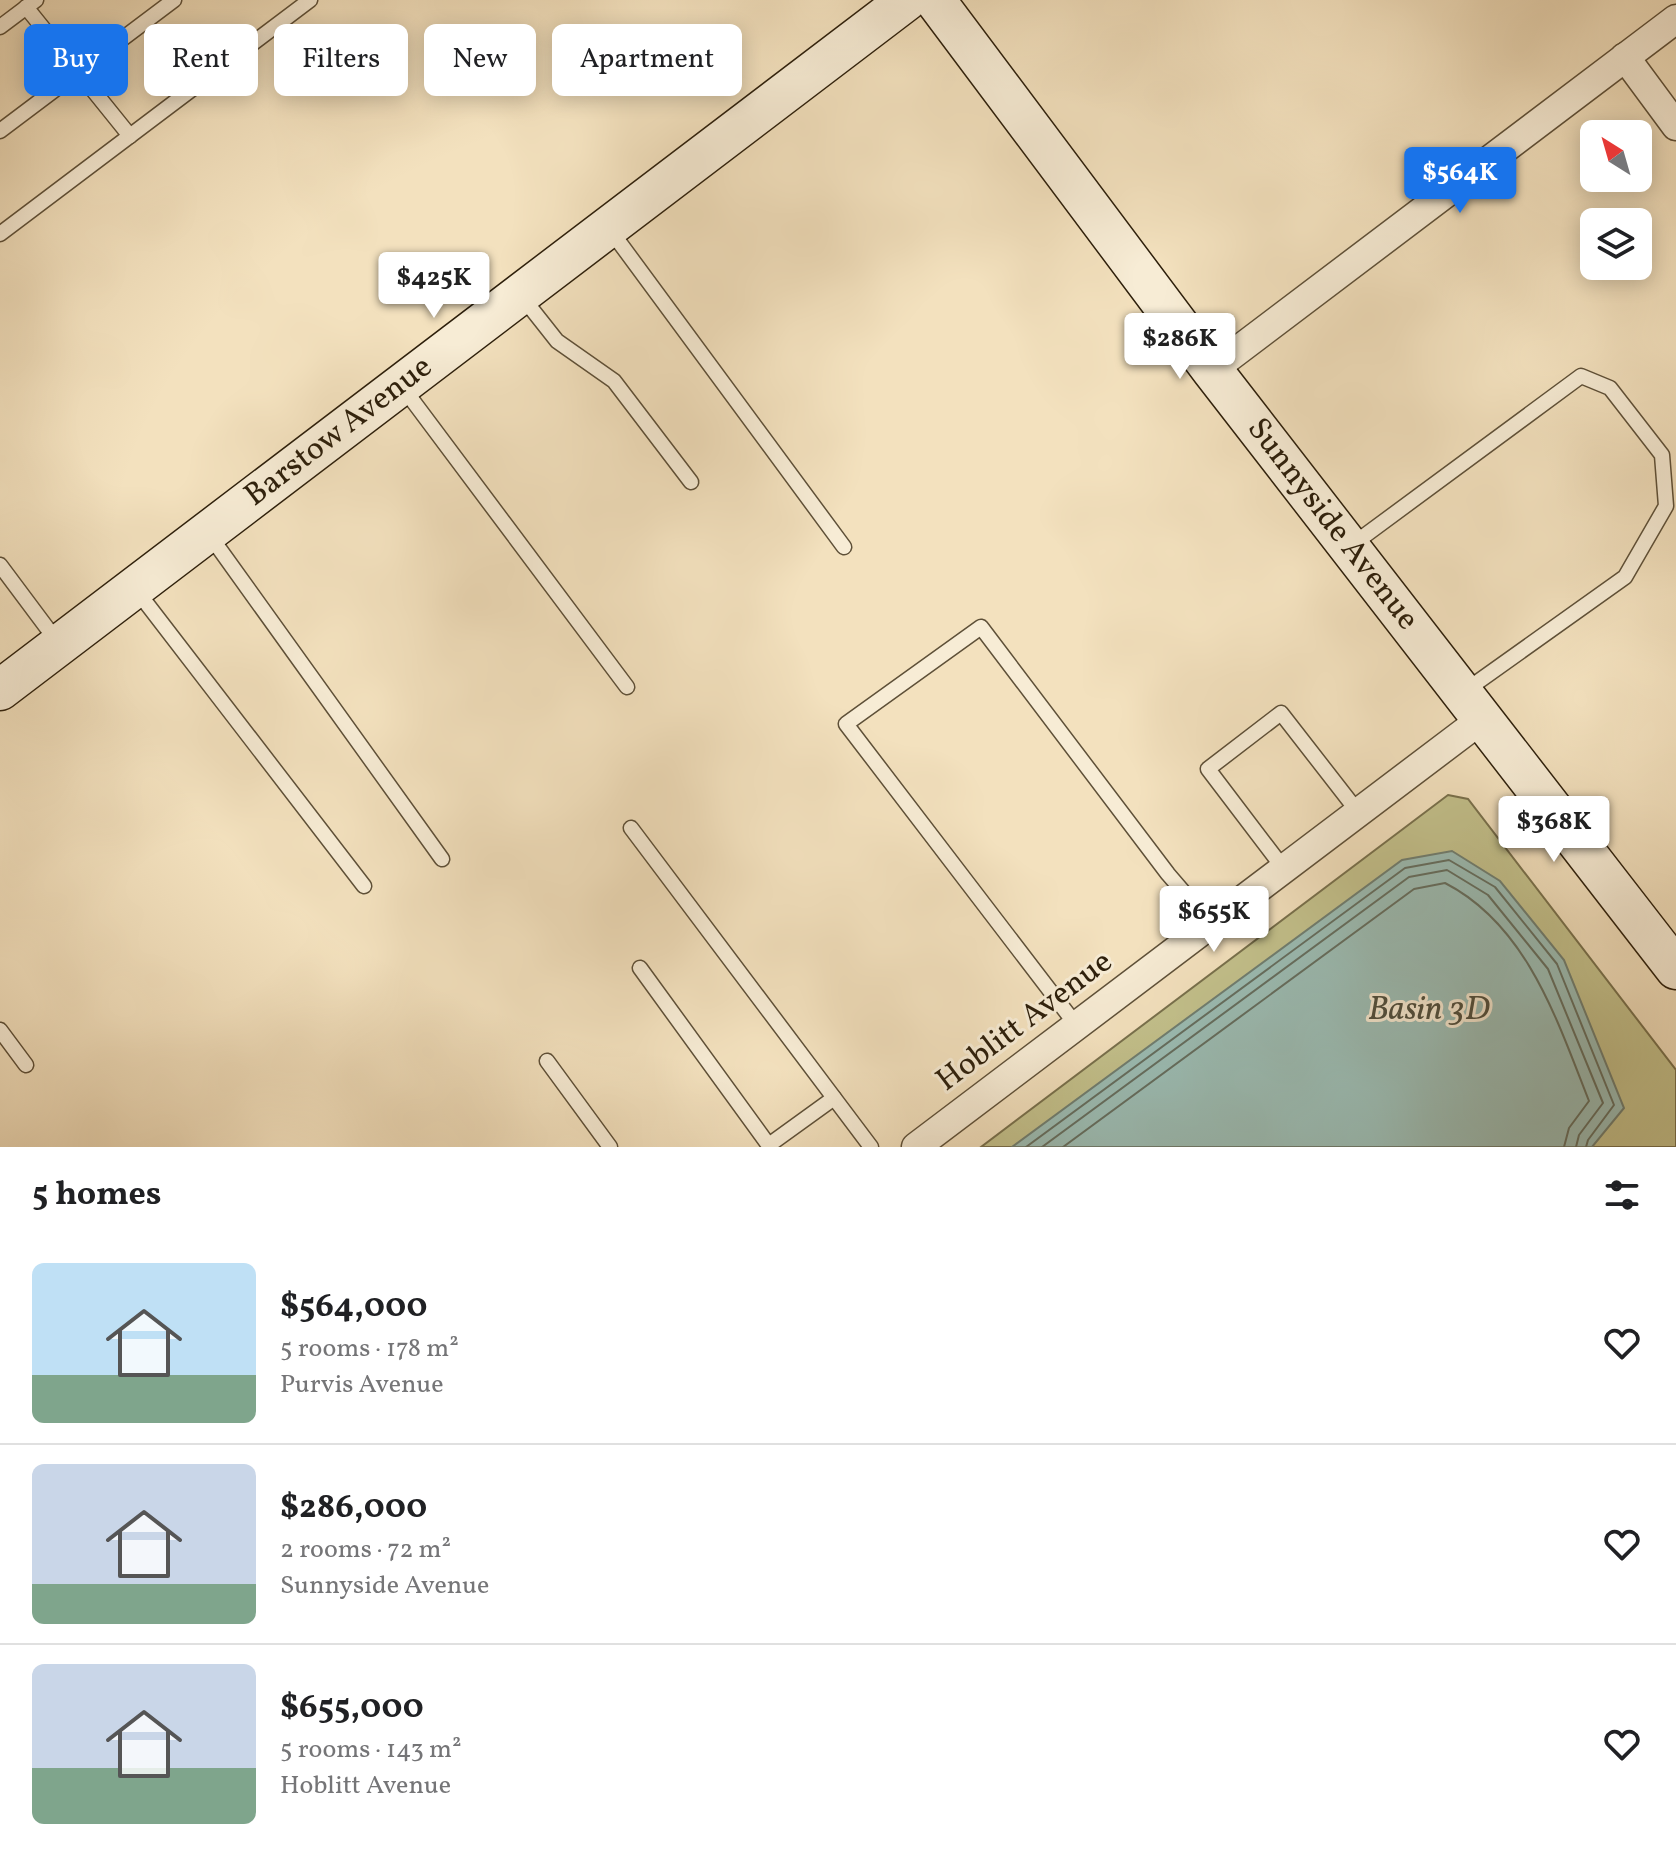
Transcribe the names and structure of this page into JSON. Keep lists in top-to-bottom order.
{
  "streets": {
    "main road": ["Barstow Avenue", "Sunnyside Avenue"],
    "street": ["Hoblitt Avenue"]
  },
  "crossings": [
    ["Sunnyside Avenue", "Hoblitt Avenue"]
  ],
  "water": ["Basin 3D"],
  "north": "top left",
  "page": {
    "chip": [
      "Buy",
      "Rent",
      "Filters",
      "New",
      "Apartment"
    ],
    "price": [
      "$564K",
      "$425K",
      "$286K",
      "$368K",
      "$655K"
    ],
    "heading": "5 homes",
    "list": [
      {
        "name": "$564,000",
        "note": "5 rooms · 178 m² · Purvis Avenue"
      },
      {
        "name": "$286,000",
        "note": "2 rooms · 72 m² · Sunnyside Avenue"
      },
      {
        "name": "$655,000",
        "note": "5 rooms · 143 m² · Hoblitt Avenue"
      }
    ]
  }
}
